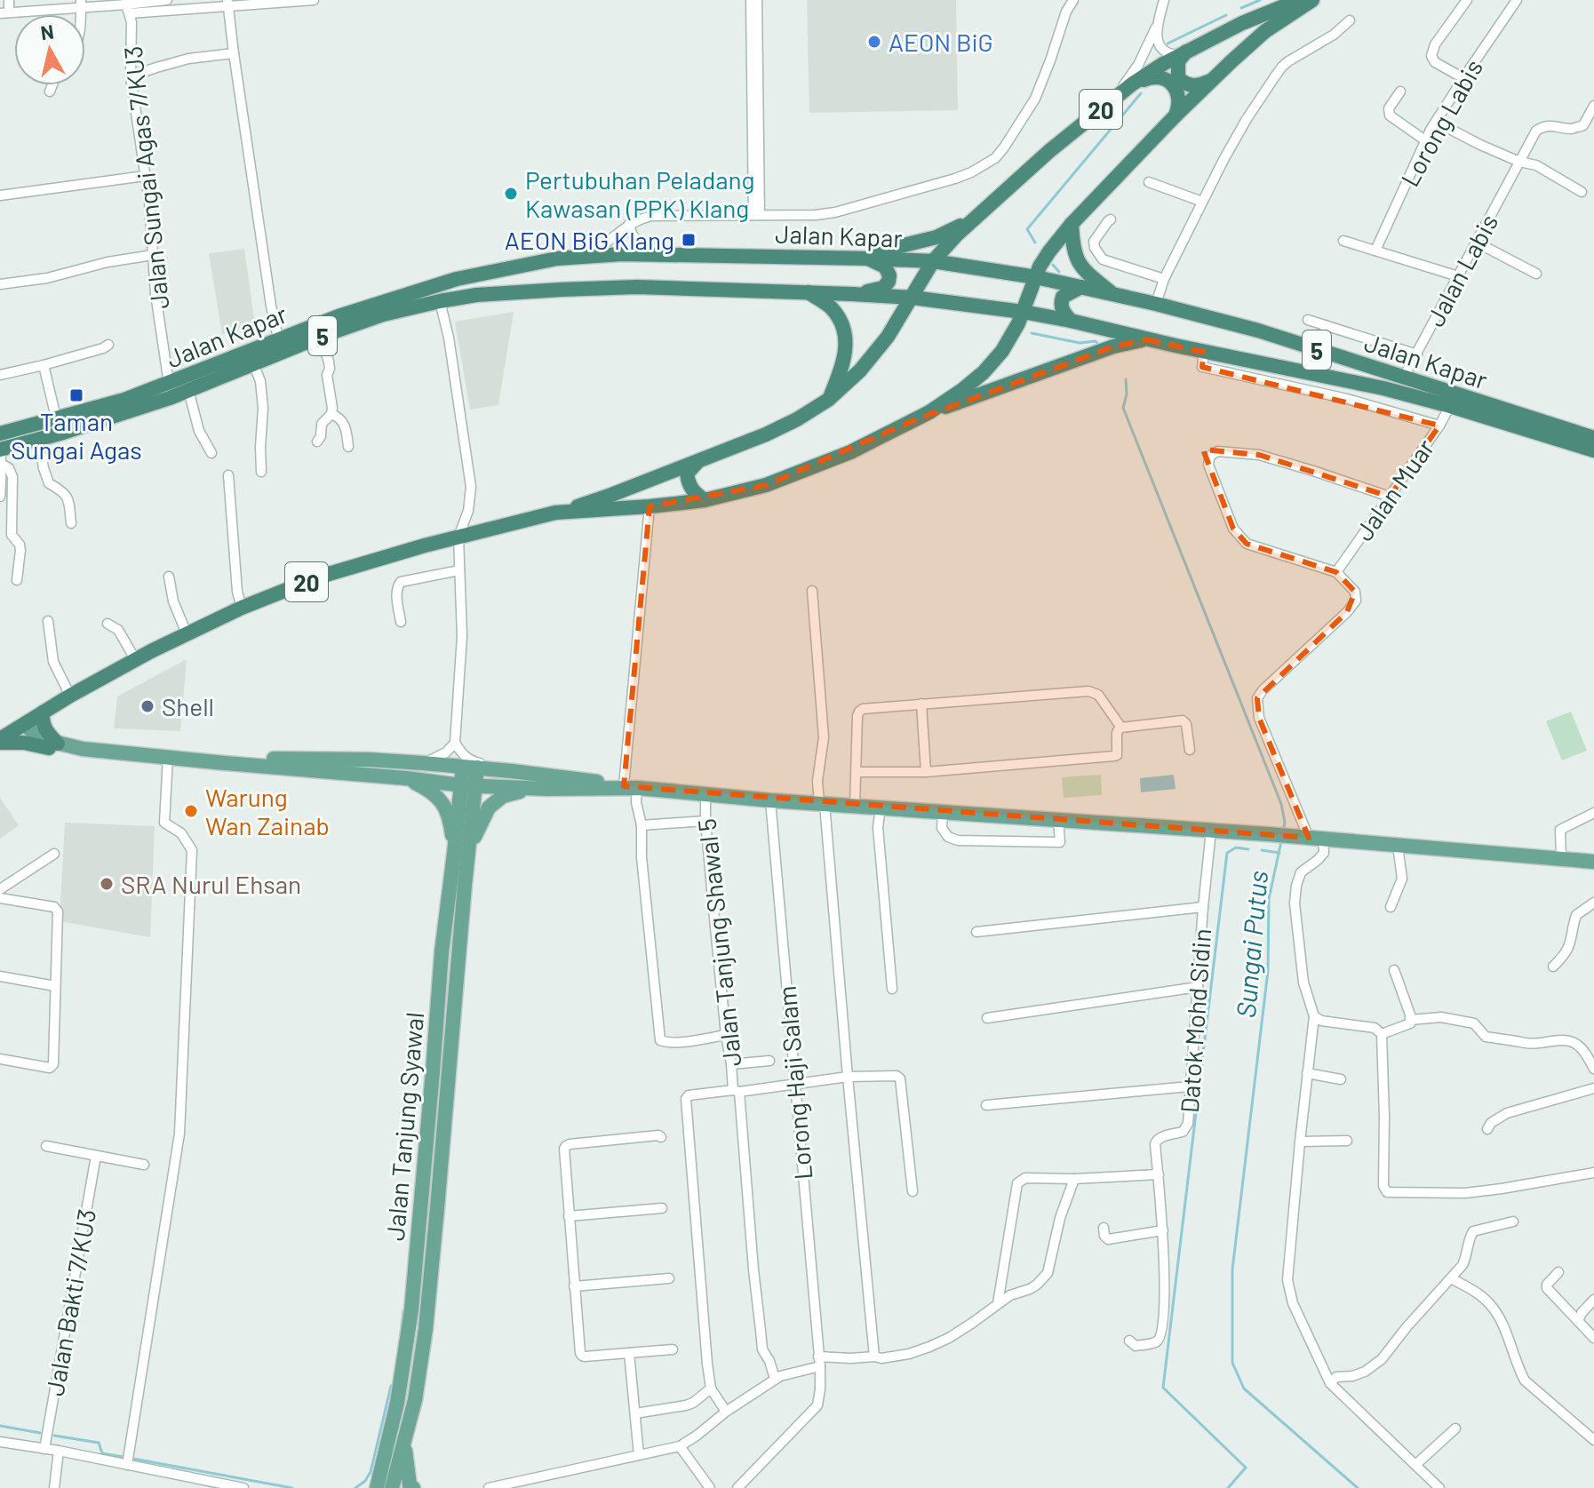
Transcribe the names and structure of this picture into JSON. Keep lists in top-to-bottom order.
{
  "streets": {
    "highway": ["20", "Jalan Kapar", "5"],
    "main road": ["Jalan Tanjung Syawal"],
    "street": [
      "Lorong Labis",
      "Jalan Sungai Agas 7/KU3",
      "Jalan Labis",
      "Jalan Muar",
      "Jalan Tanjung Shawal 5",
      "Datok Mohd Sidin",
      "Lorong Haji Salam",
      "Jalan Bakti 7/KU3"
    ]
  },
  "crossings": [
    ["20", "Jalan Kapar"],
    ["Jalan Sungai Agas 7/KU3", "Jalan Kapar"],
    ["Jalan Kapar", "Jalan Labis"],
    ["Jalan Kapar", "Jalan Muar"]
  ],
  "water": ["Sungai Putus"],
  "places": {
    "other": [
      "AEON BiG",
      "Pertubuhan Peladang Kawasan (PPK) Klang",
      "Shell",
      "Warung Wan Zainab",
      "SRA Nurul Ehsan"
    ],
    "transit": ["AEON BiG Klang", "Taman Sungai Agas"]
  },
  "north": "top"
}
